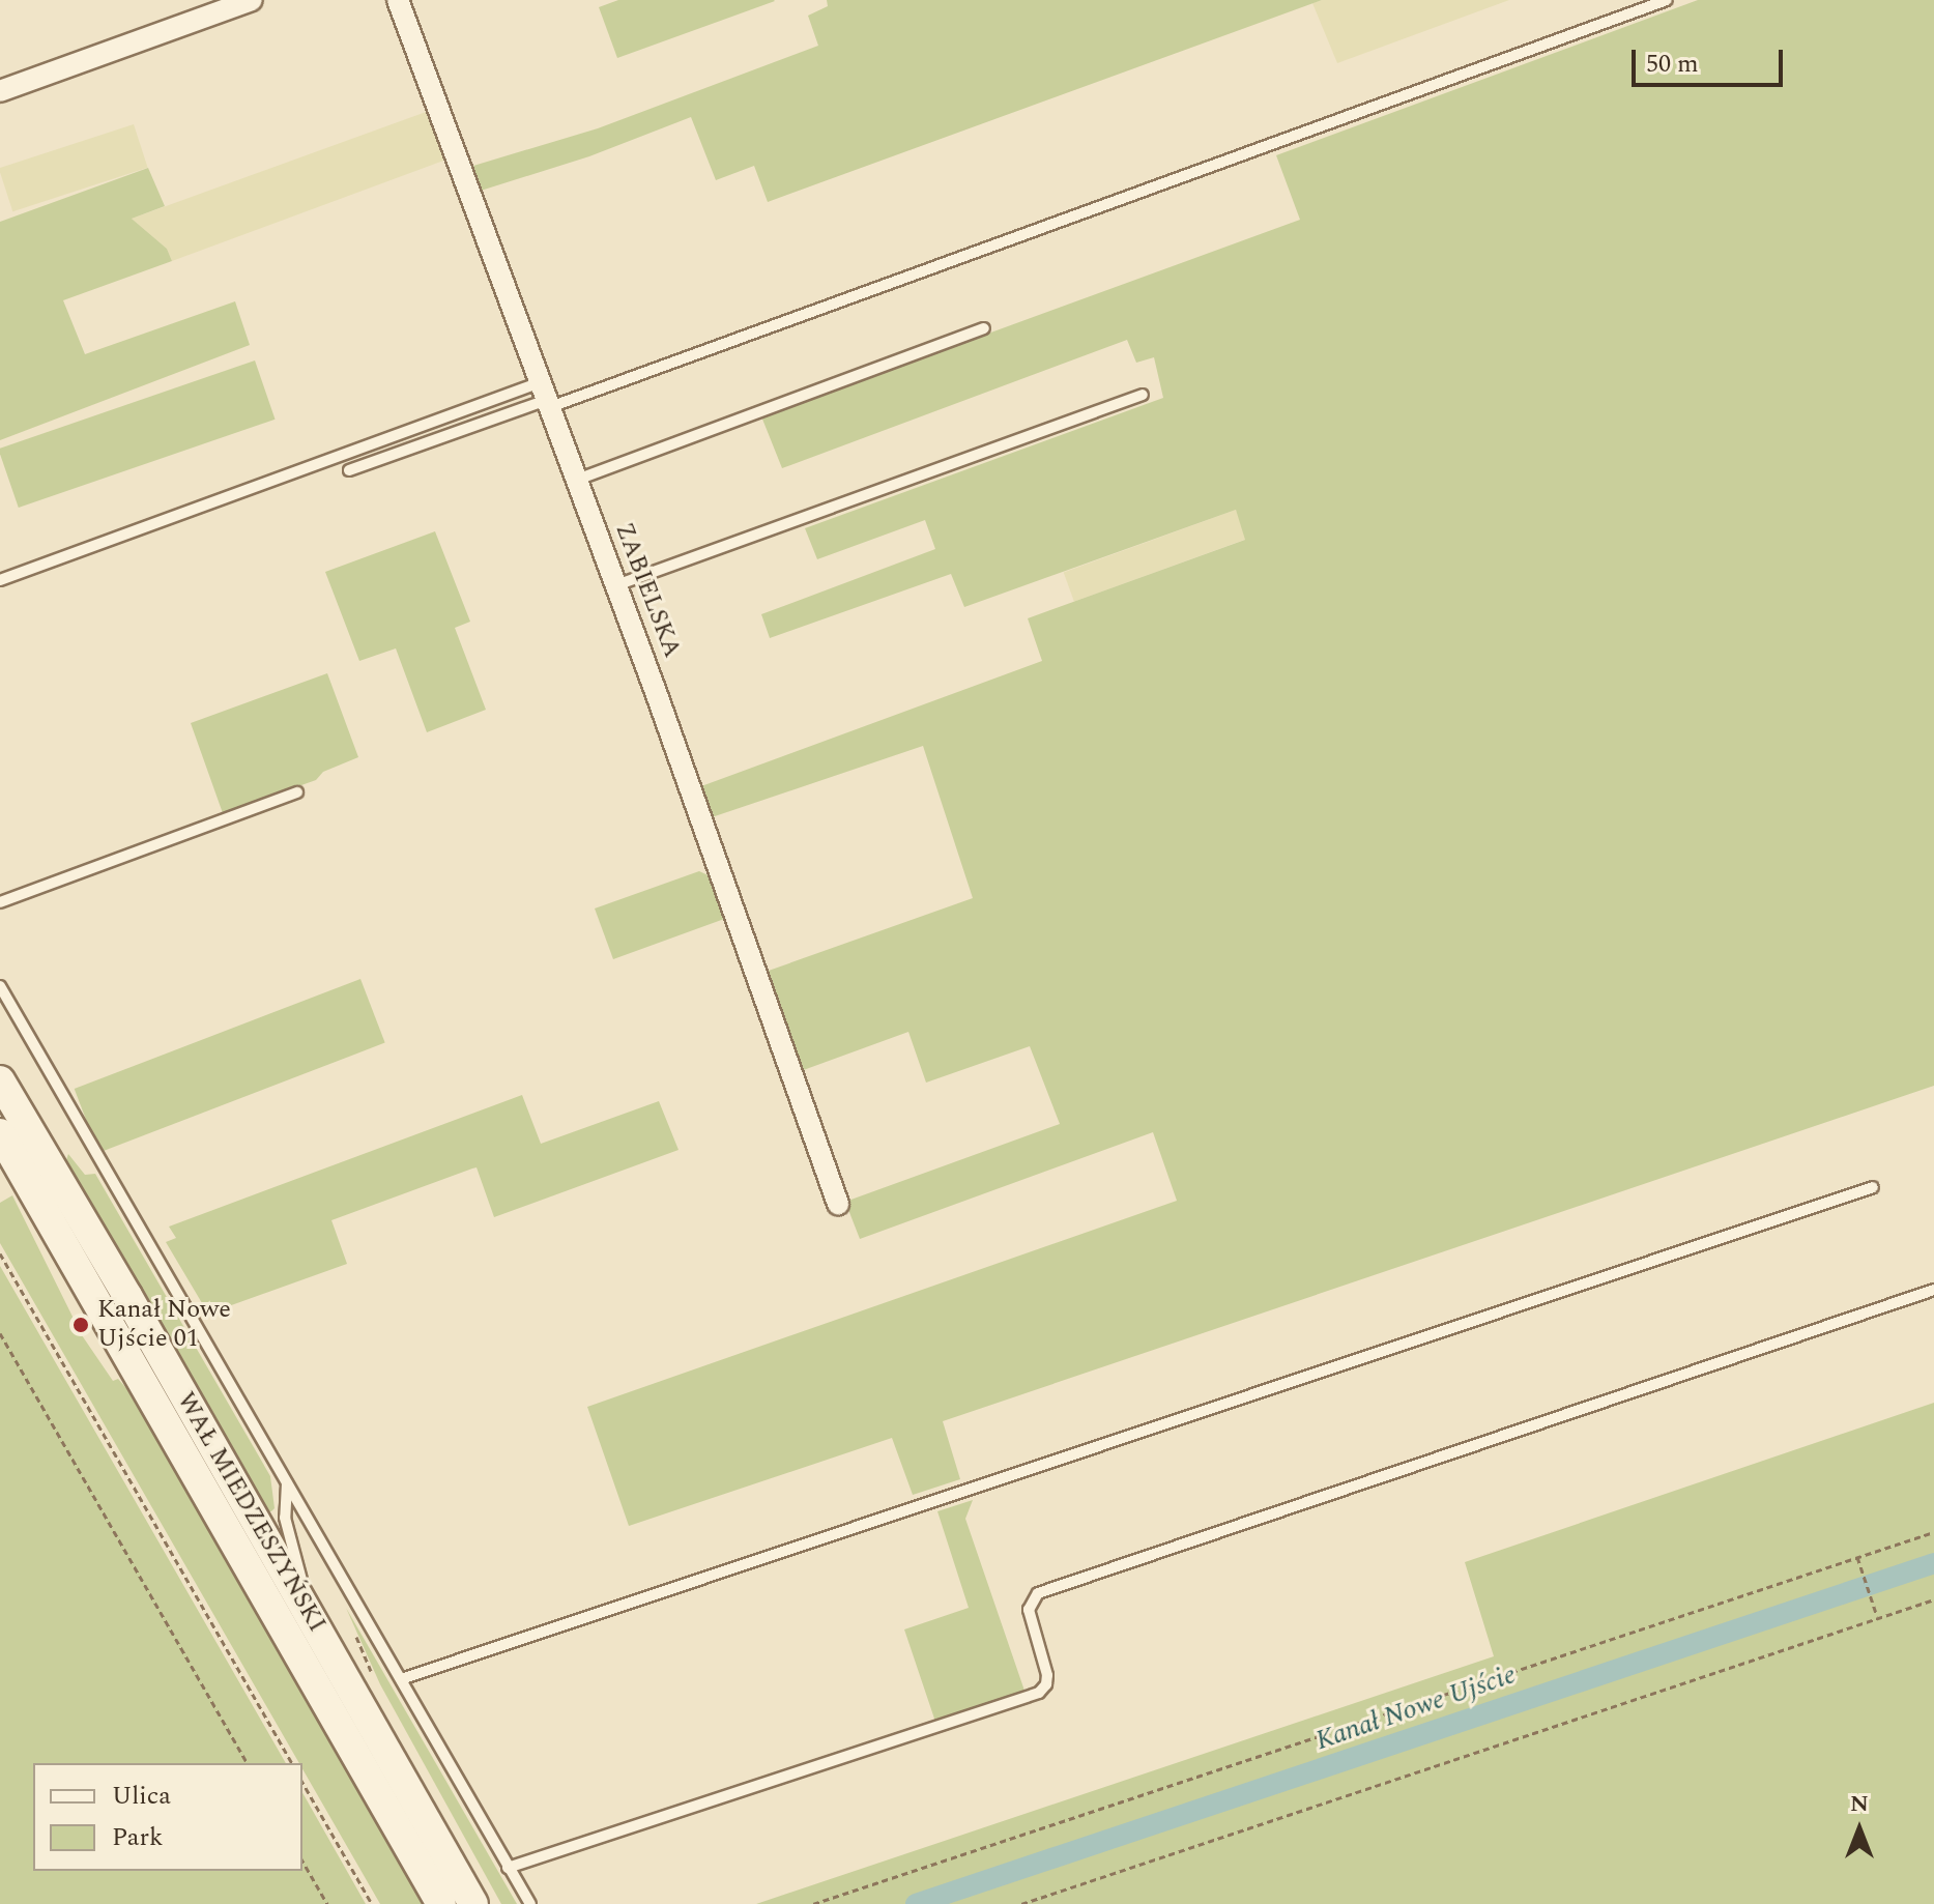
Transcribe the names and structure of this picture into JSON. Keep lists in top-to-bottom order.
{
  "streets": {
    "main road": ["WAŁ MIEDZESZYŃSKI"],
    "street": ["ZABIELSKA"]
  },
  "water": ["Kanał Nowe Ujście"],
  "places": ["Kanał Nowe Ujście 01"],
  "legend": ["Ulica", "Park"],
  "scale_bar": "50 m",
  "north": "top"
}
